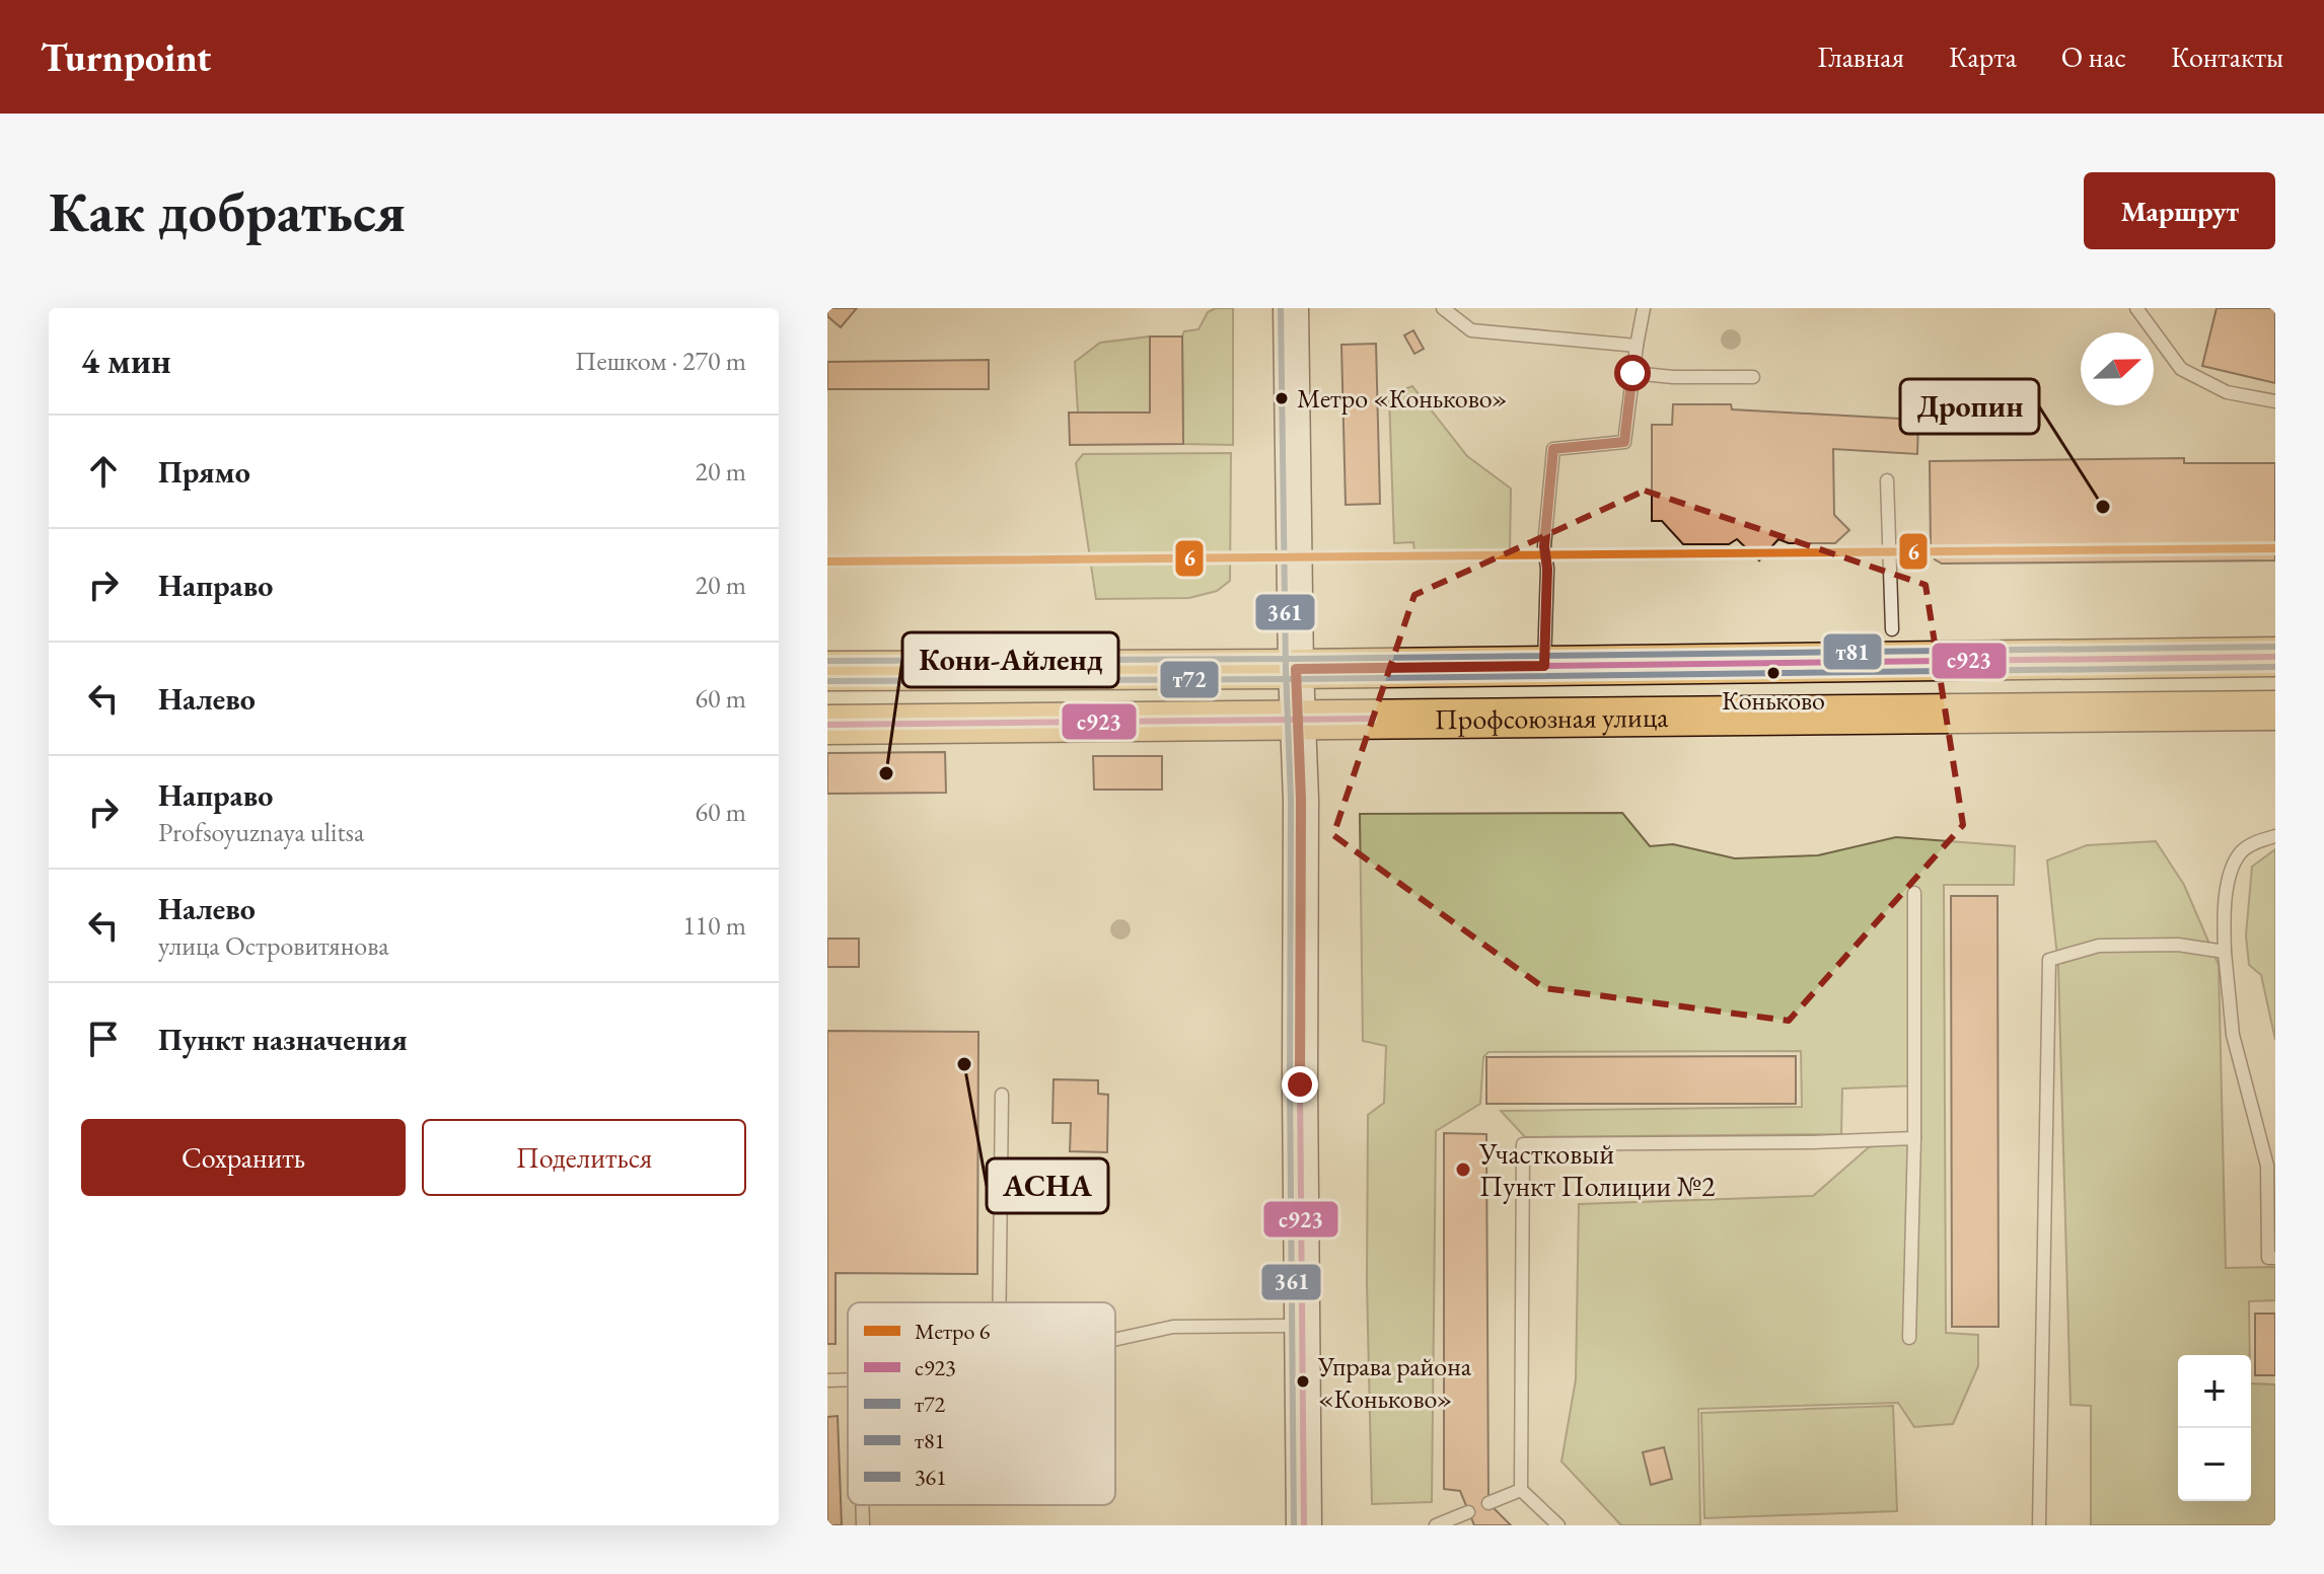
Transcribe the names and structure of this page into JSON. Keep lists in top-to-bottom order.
{
  "streets": {
    "main road": ["Профсоюзная улица"]
  },
  "places": [
    "Метро «Коньково»",
    "Дропин",
    "Коньково",
    "Кони-Айленд",
    "АСНА",
    "Участковый Пункт Полиции №2",
    "Управа района «Коньково»"
  ],
  "lines": [
    "transit line 361",
    "metro line 6",
    "transit line т81",
    "transit line с923",
    "transit line т72"
  ],
  "legend": [
    "Метро 6",
    "с923",
    "т72",
    "т81",
    "361"
  ],
  "north": "right",
  "page": {
    "header": "Turnpoint",
    "nav": [
      "Главная",
      "Карта",
      "О нас",
      "Контакты"
    ],
    "buttons": [
      "Маршрут",
      ["Сохранить", "Поделиться"]
    ],
    "title": "Как добраться",
    "heading": ["4 мин", "Пешком · 270 m"],
    "list": [
      ["Прямо", "20 m"],
      ["Направо", "20 m"],
      ["Налево", "60 m"],
      ["Направо", "Profsoyuznaya ulitsa", "60 m"],
      ["Налево", "улица Островитянова", "110 m"],
      "Пункт назначения"
    ],
    "map_buttons": ["+", "−"]
  }
}
